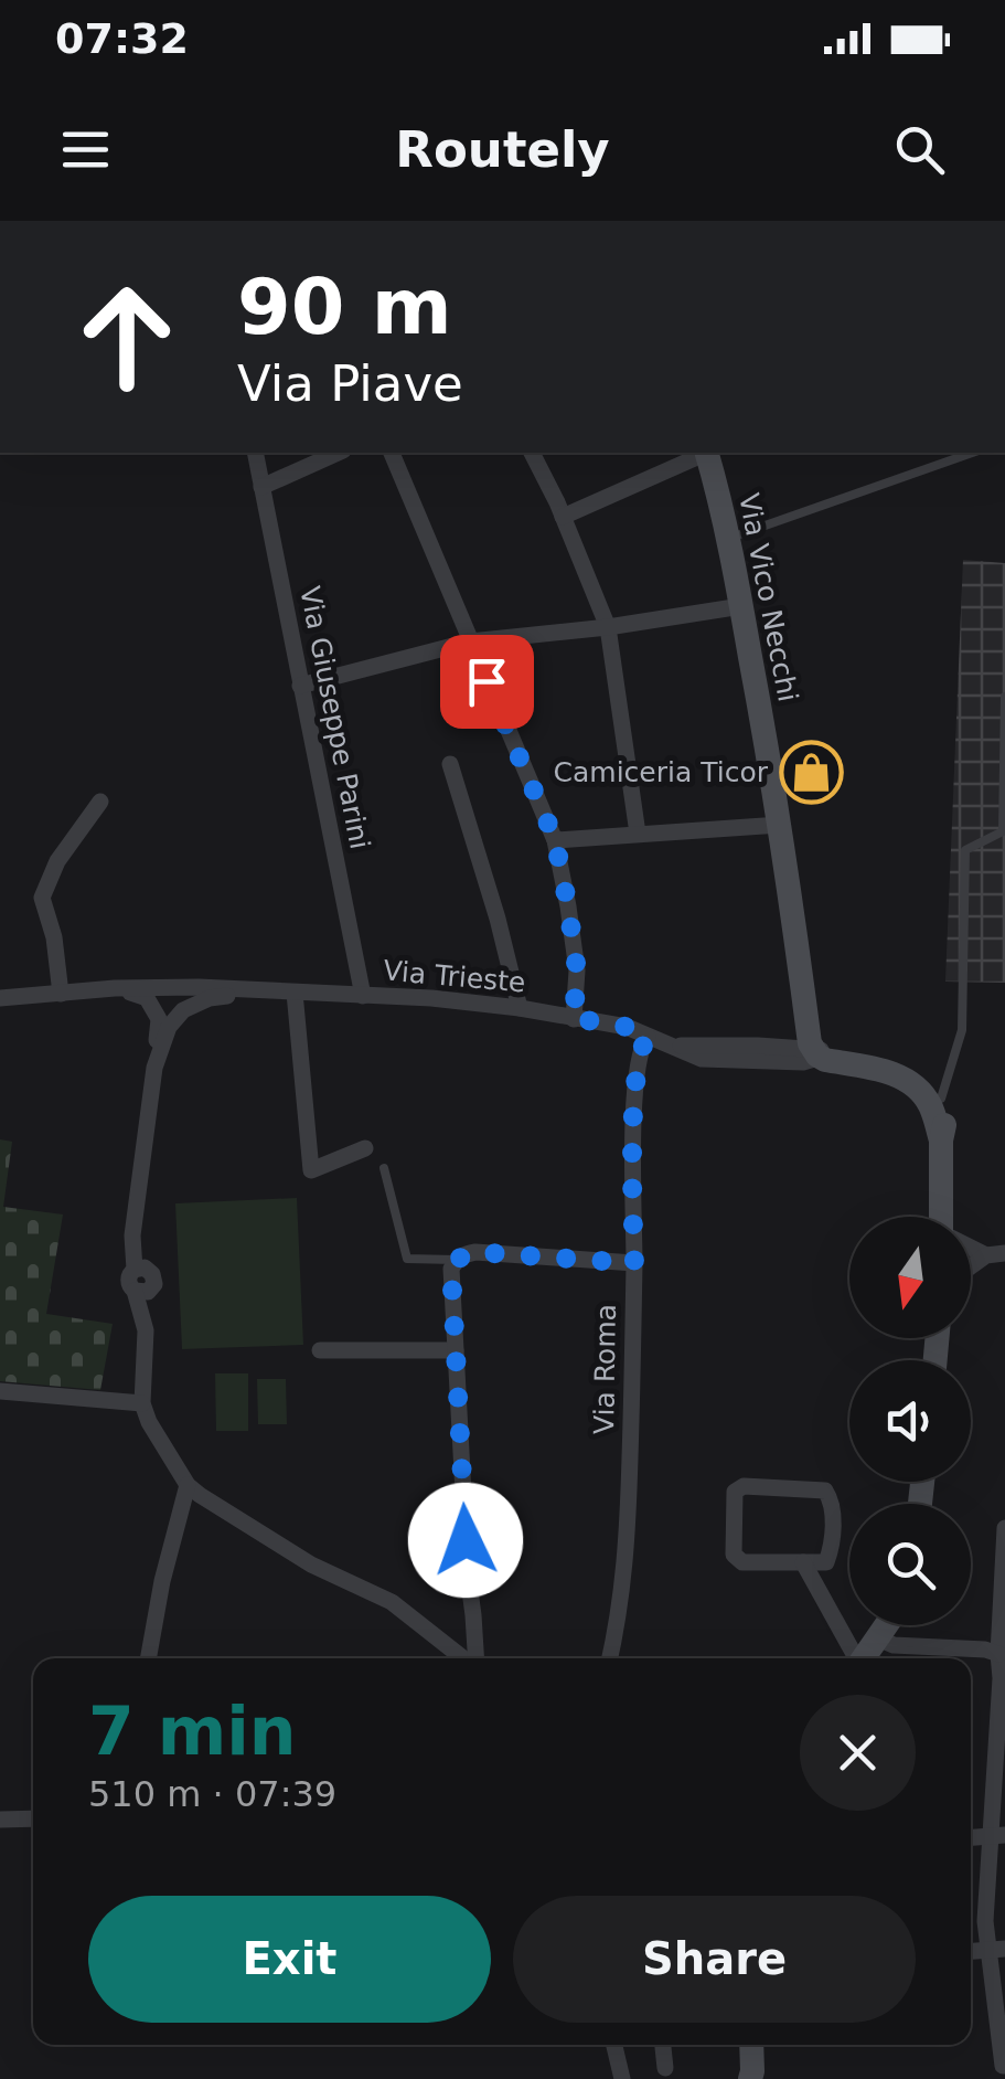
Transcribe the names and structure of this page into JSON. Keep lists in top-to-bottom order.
{
  "streets": {
    "street": [
      "Via Vico Necchi",
      "Via Giuseppe Parini",
      "Via Trieste",
      "Via Roma"
    ]
  },
  "crossings": [
    ["Via Vico Necchi", "Via Trieste"],
    ["Via Giuseppe Parini", "Via Trieste"],
    ["Via Trieste", "Via Roma"]
  ],
  "places": {
    "shop": ["Camiceria Ticor"]
  },
  "north": "bottom",
  "page": {
    "status": "07:32",
    "header": "Routely",
    "turn": ["90 m", "Via Piave"],
    "heading": ["7 min", "510 m · 07:39"],
    "buttons": ["Exit", "Share"]
  }
}
